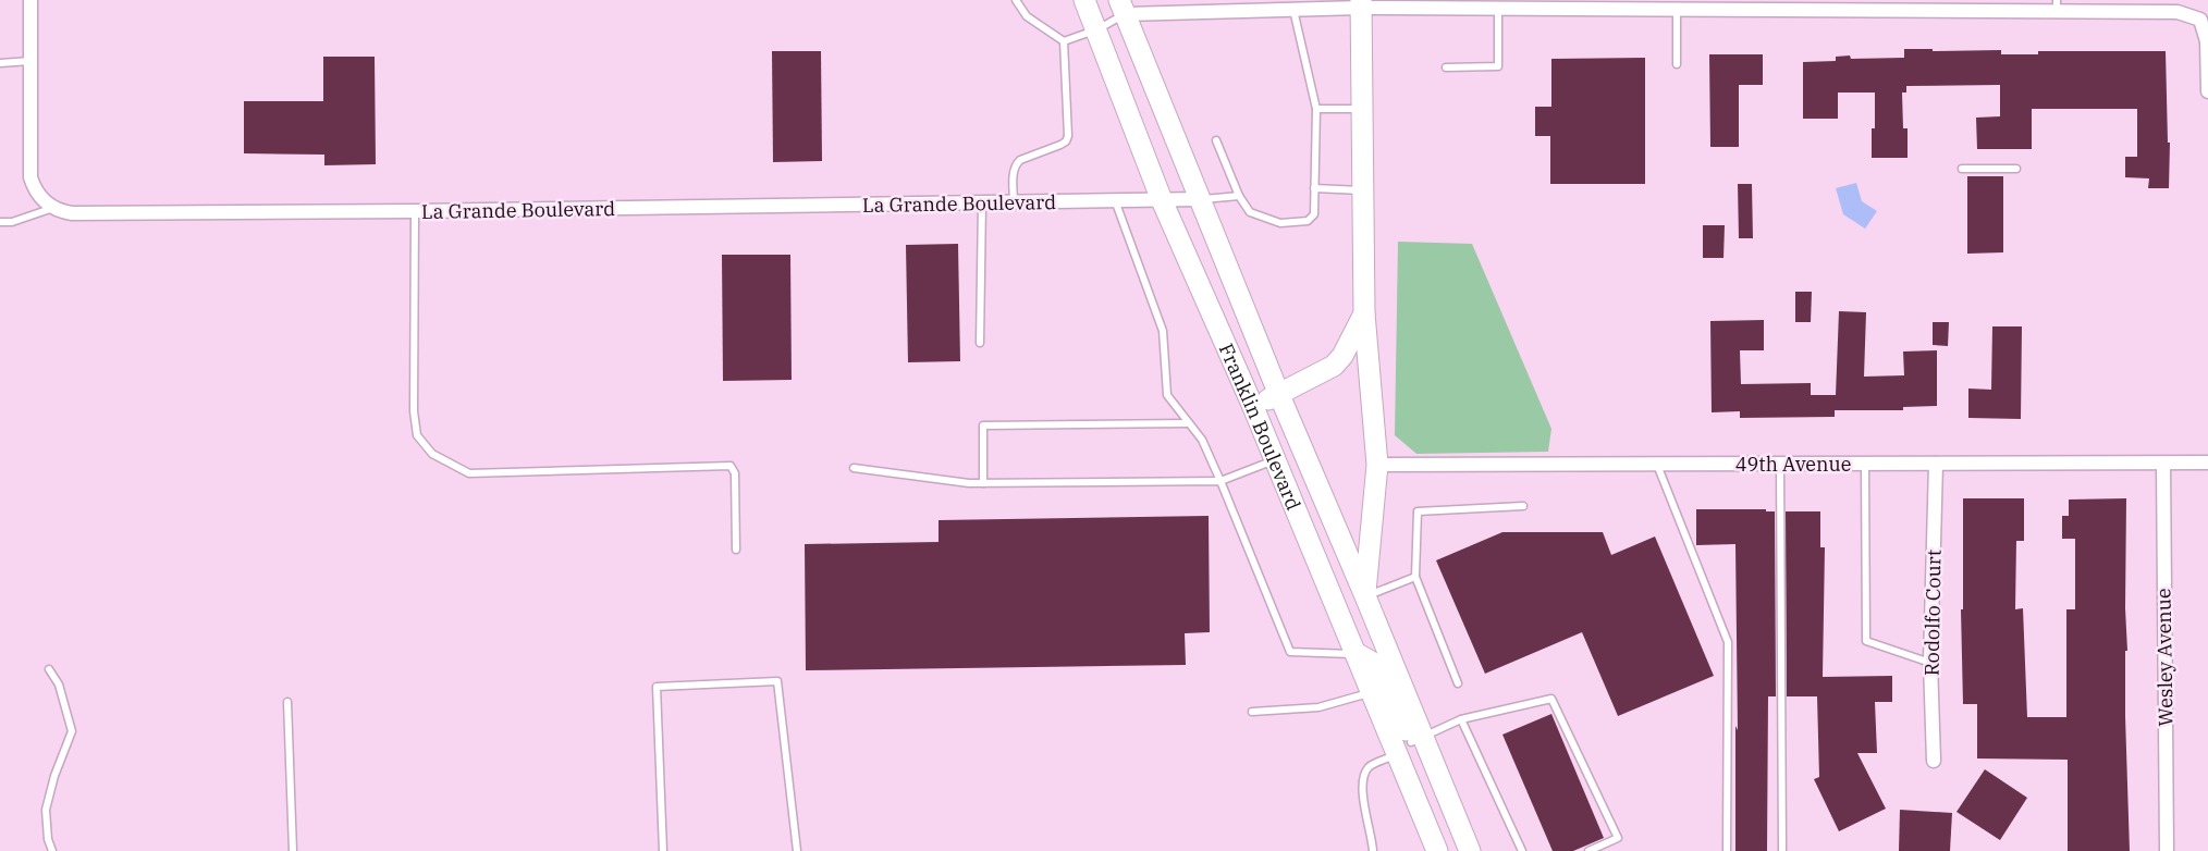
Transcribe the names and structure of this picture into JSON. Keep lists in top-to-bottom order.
{
  "streets": {
    "main road": ["Franklin Boulevard"],
    "street": [
      "La Grande Boulevard",
      "49th Avenue",
      "Rodolfo Court",
      "Wesley Avenue"
    ]
  },
  "crossings": [
    ["La Grande Boulevard", "Franklin Boulevard"],
    ["49th Avenue", "Rodolfo Court"],
    ["49th Avenue", "Wesley Avenue"]
  ]
}
